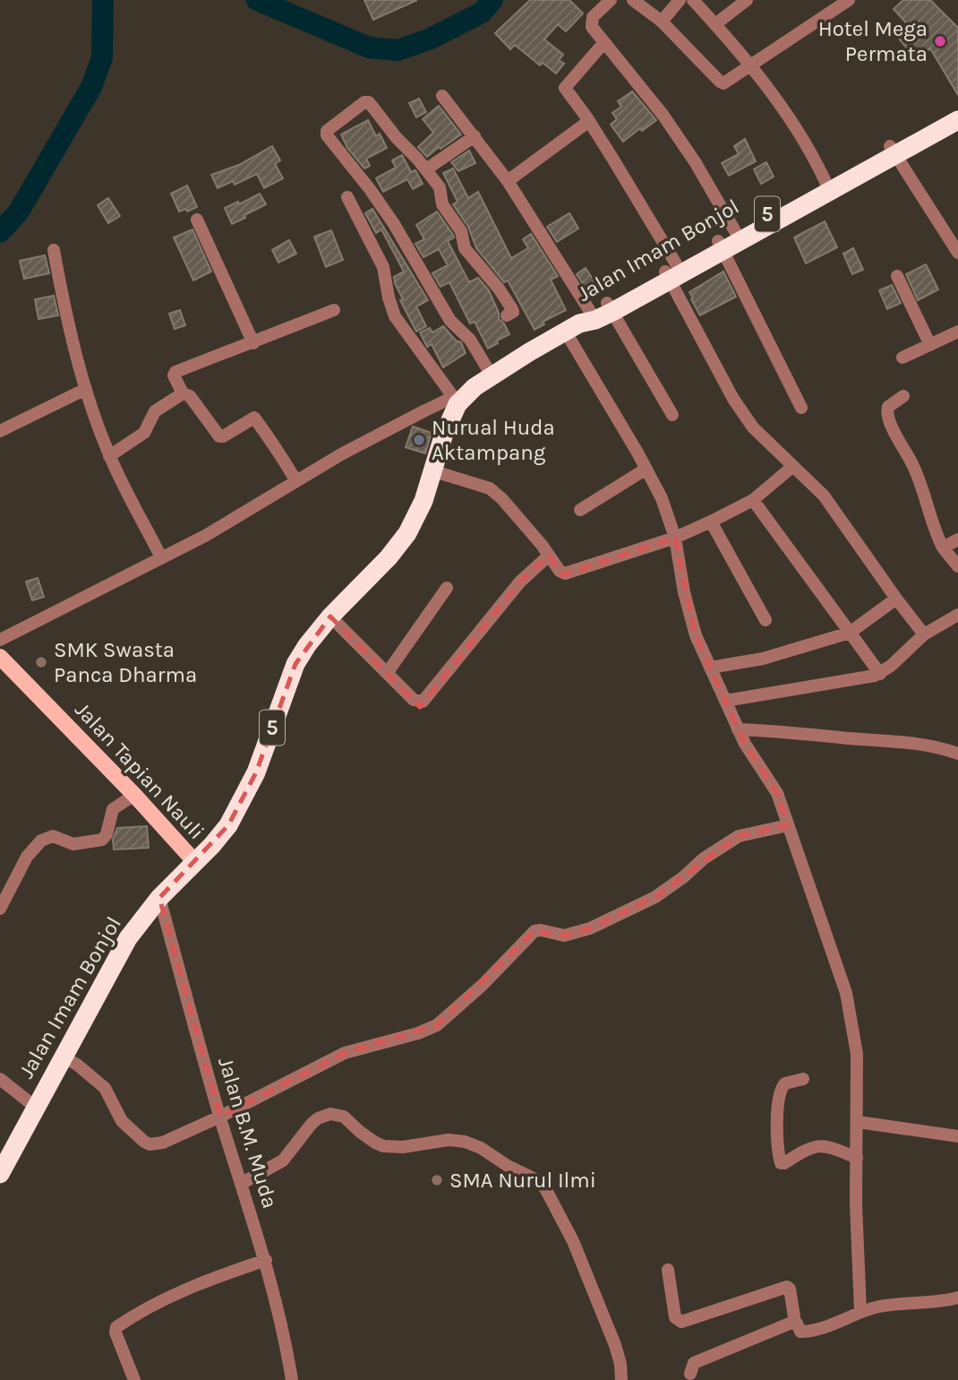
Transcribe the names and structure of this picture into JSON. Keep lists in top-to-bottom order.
{
  "streets": {
    "highway": ["5", "Jalan Imam Bonjol"],
    "main road": ["Jalan Tapian Nauli"],
    "street": ["Jalan B.M. Muda"]
  },
  "crossings": [
    ["Jalan Imam Bonjol", "Jalan Tapian Nauli"],
    ["Jalan Imam Bonjol", "Jalan B.M. Muda"]
  ],
  "places": [
    "Hotel Mega Permata",
    "Nurual Huda Aktampang",
    "SMK Swasta Panca Dharma",
    "SMA Nurul Ilmi"
  ]
}
